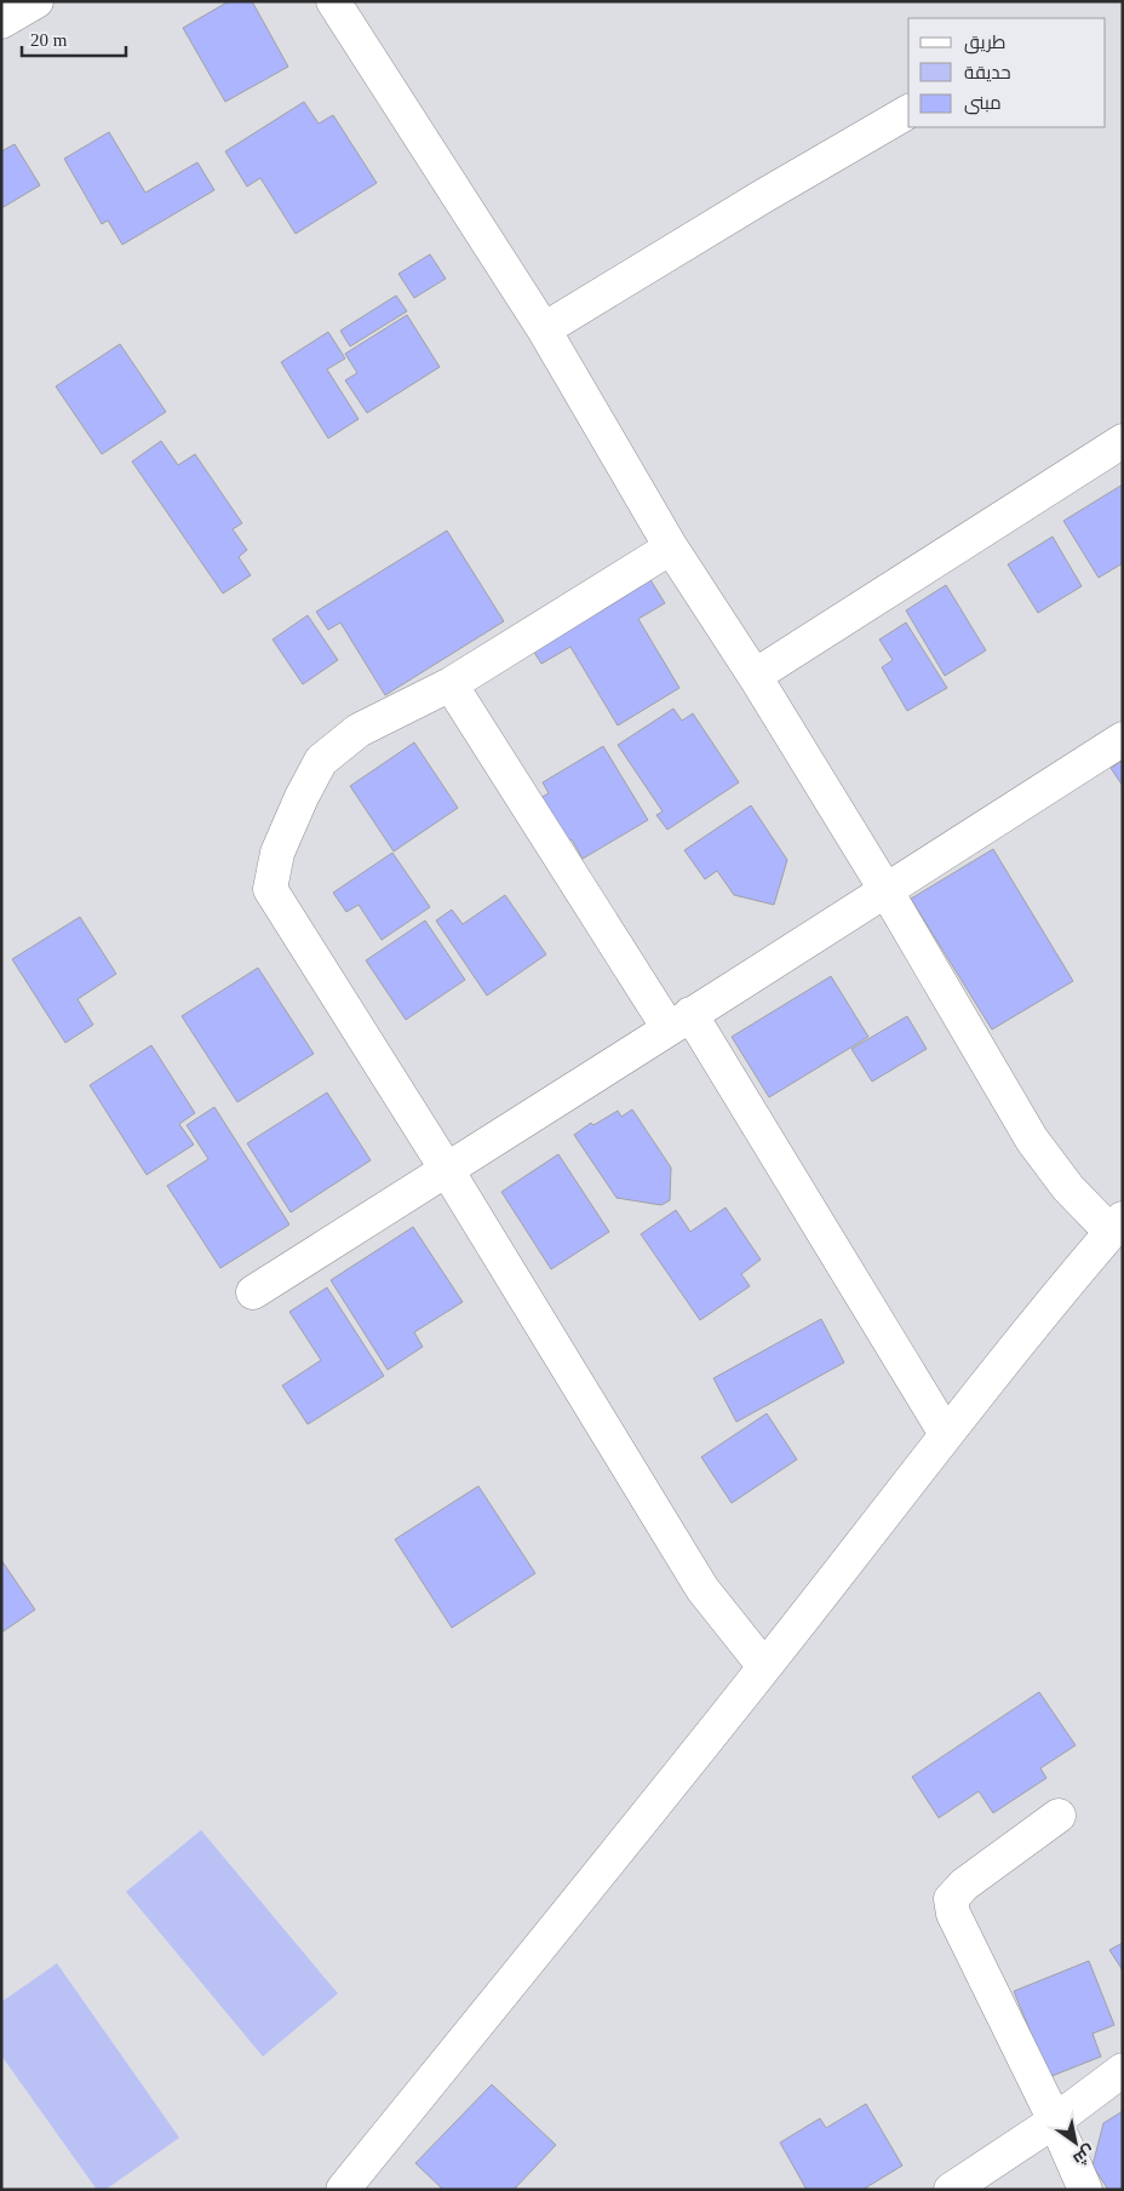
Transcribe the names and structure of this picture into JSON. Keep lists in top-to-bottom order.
{
  "legend": ["طريق", "حديقة", "مبنى"],
  "scale_bar": "20 m",
  "north": "bottom right"
}
